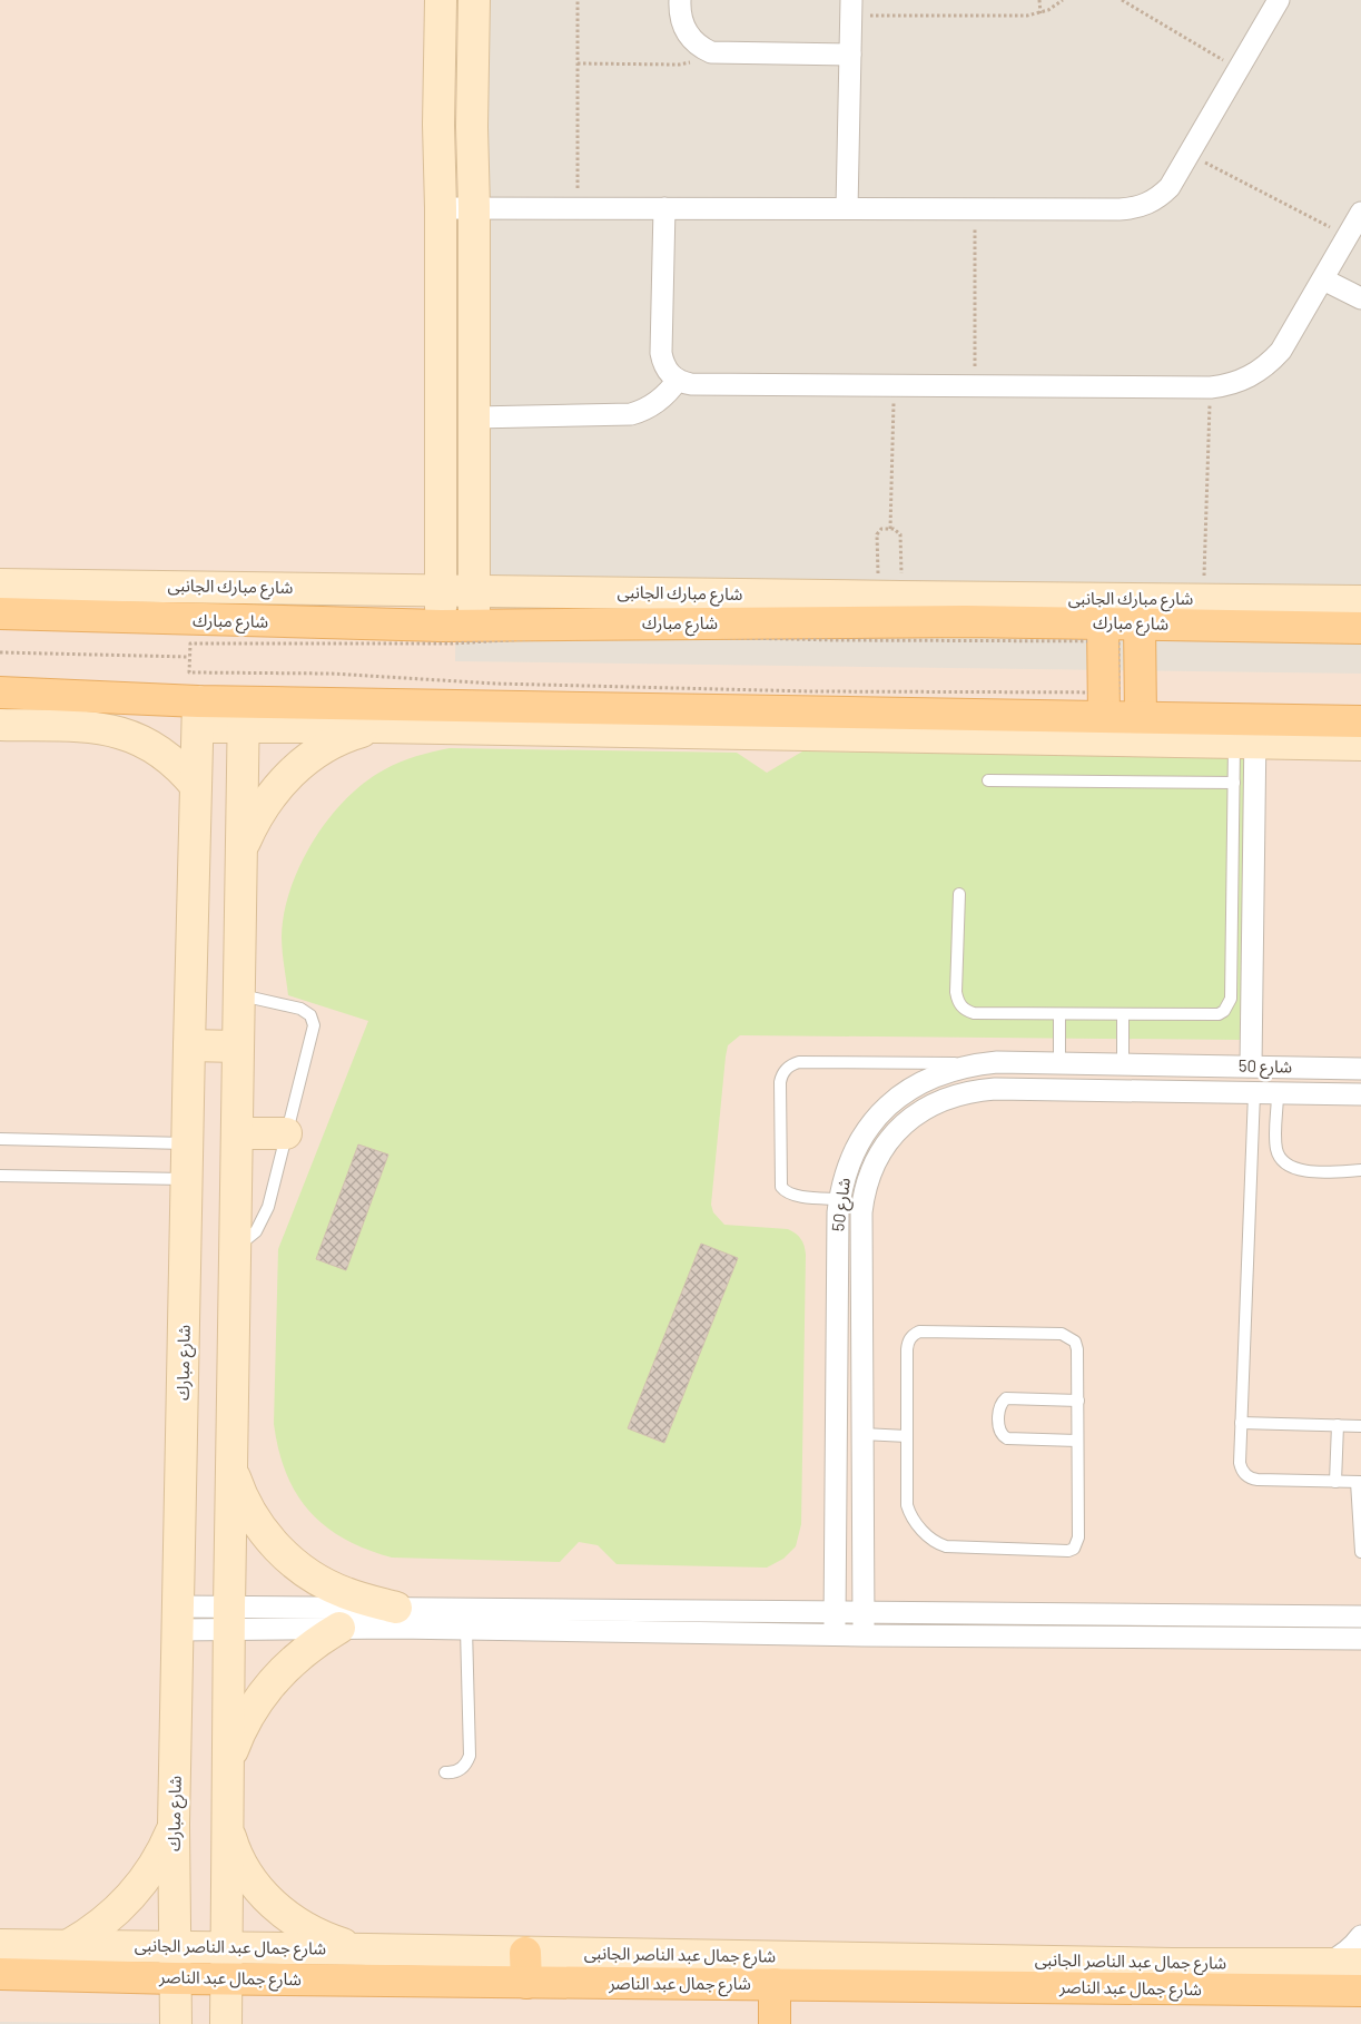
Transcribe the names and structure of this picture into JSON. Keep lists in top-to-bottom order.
{
  "streets": {
    "main road": [
      "شارع مبارك الجانبى",
      "شارع مبارك",
      "شارع جمال عبد الناصر الجانبى",
      "شارع جمال عبد الناصر"
    ],
    "street": ["شارع 50"]
  },
  "crossings": [
    ["شارع مبارك", "شارع جمال عبد الناصر الجانبى"],
    ["شارع مبارك", "شارع جمال عبد الناصر"],
    ["شارع جمال عبد الناصر الجانبى", "شارع جمال عبد الناصر"]
  ]
}
